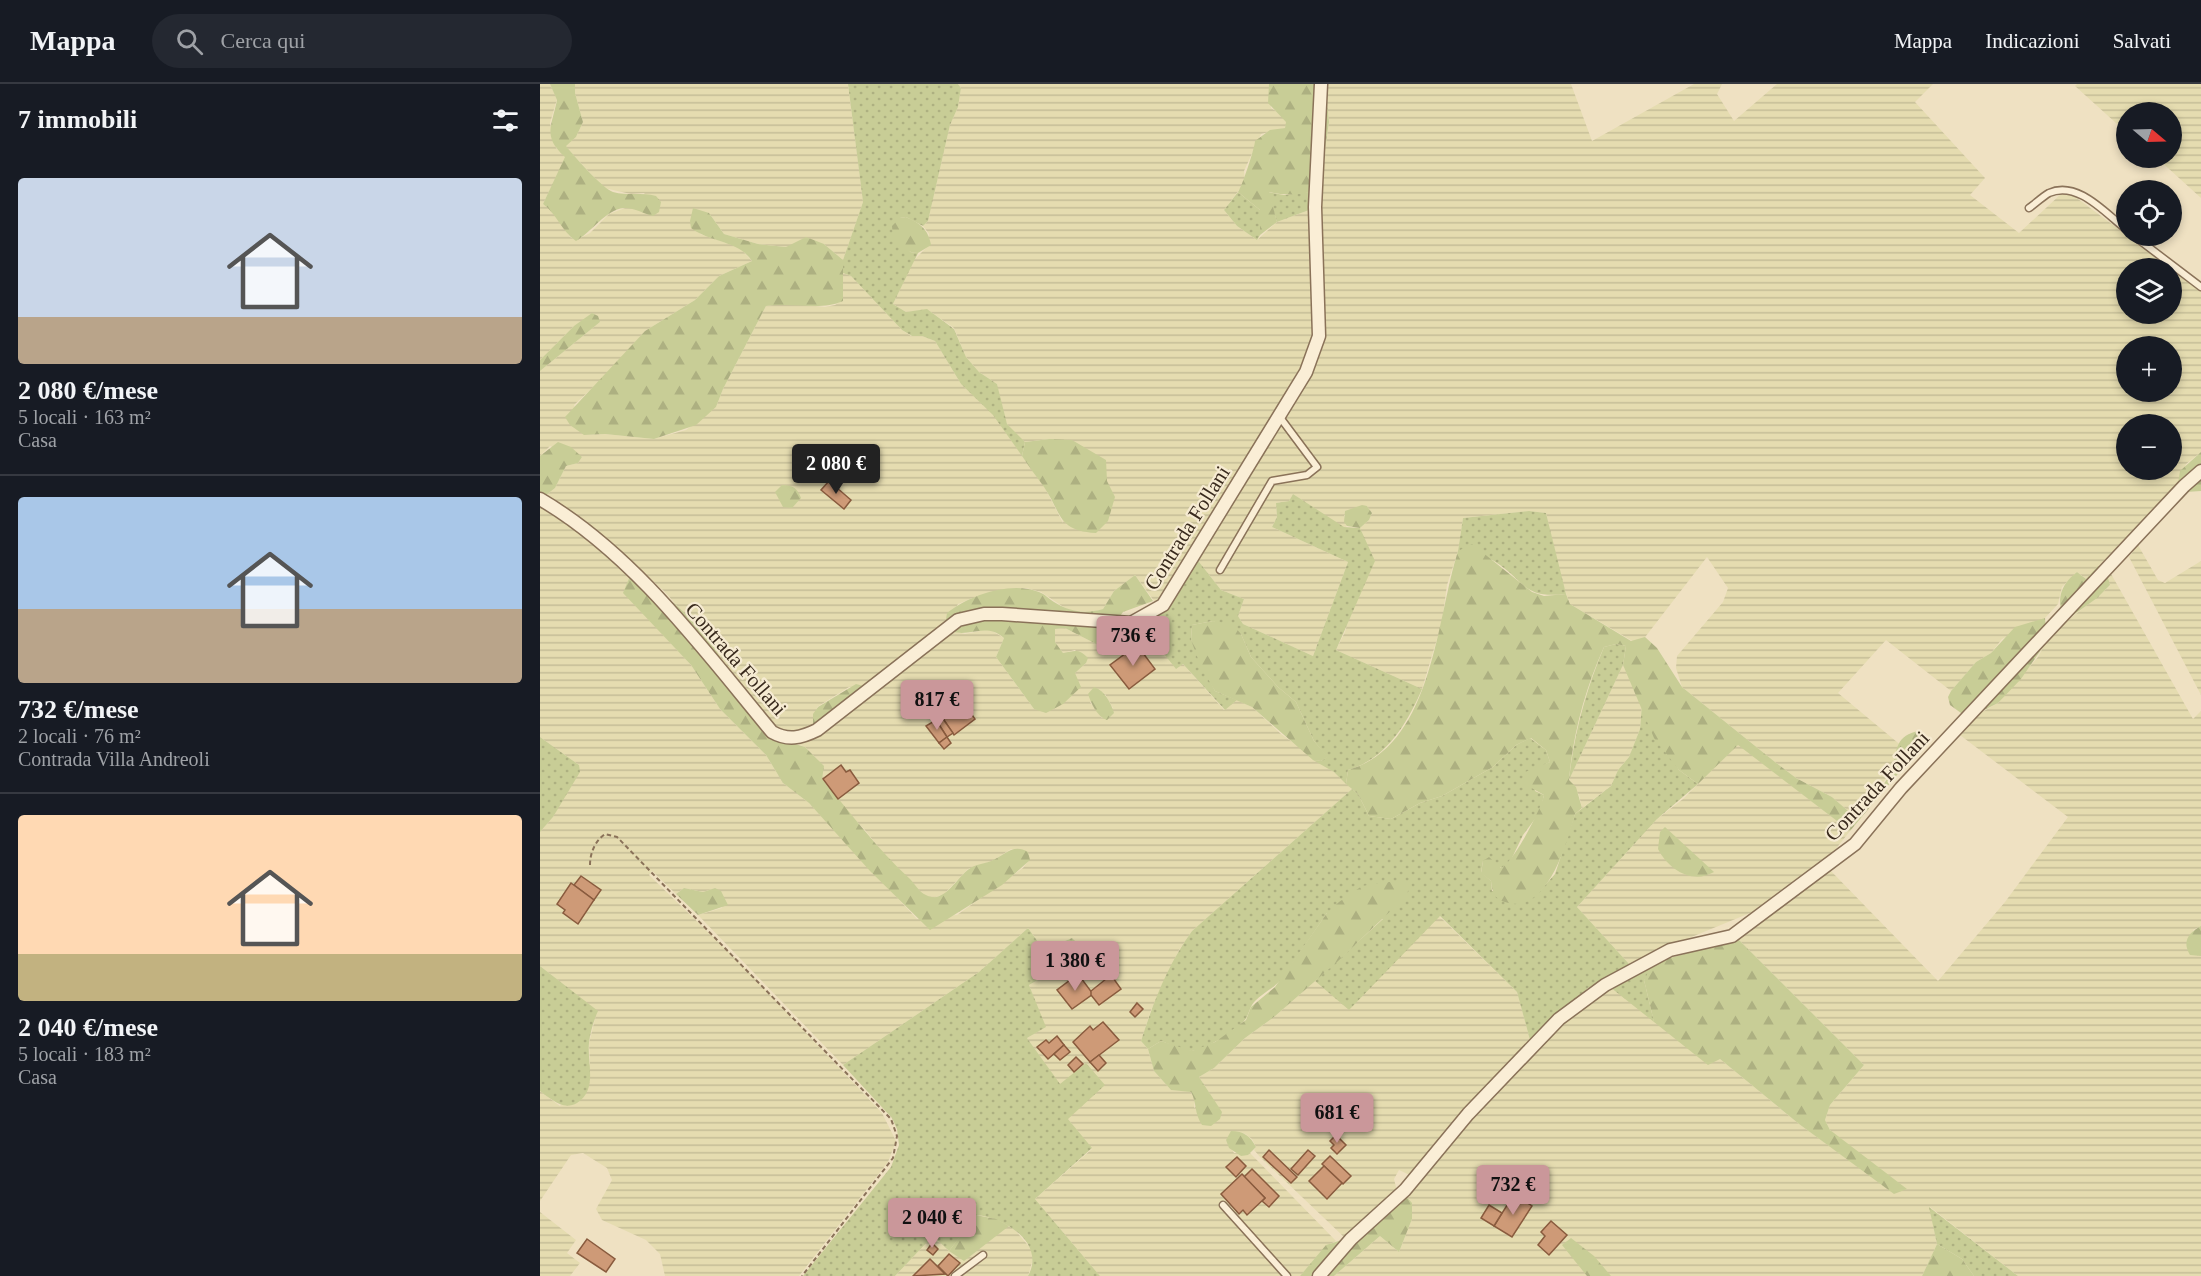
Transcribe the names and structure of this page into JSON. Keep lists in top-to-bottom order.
{
  "streets": {
    "street": ["Contrada Follani"]
  },
  "north": "right",
  "page": {
    "header": "Mappa",
    "search": "Cerca qui",
    "nav": ["Mappa", "Indicazioni", "Salvati"],
    "heading": "7 immobili",
    "map_buttons": ["+", "−"],
    "list": [
      {
        "name": "2 080 €/mese",
        "note": "5 locali · 163 m² · Casa"
      },
      {
        "name": "732 €/mese",
        "note": "2 locali · 76 m² · Contrada Villa Andreoli"
      },
      {
        "name": "2 040 €/mese",
        "note": "5 locali · 183 m² · Casa"
      }
    ],
    "price": [
      "2 080 €",
      "736 €",
      "817 €",
      "1 380 €",
      "681 €",
      "732 €",
      "2 040 €"
    ]
  }
}
